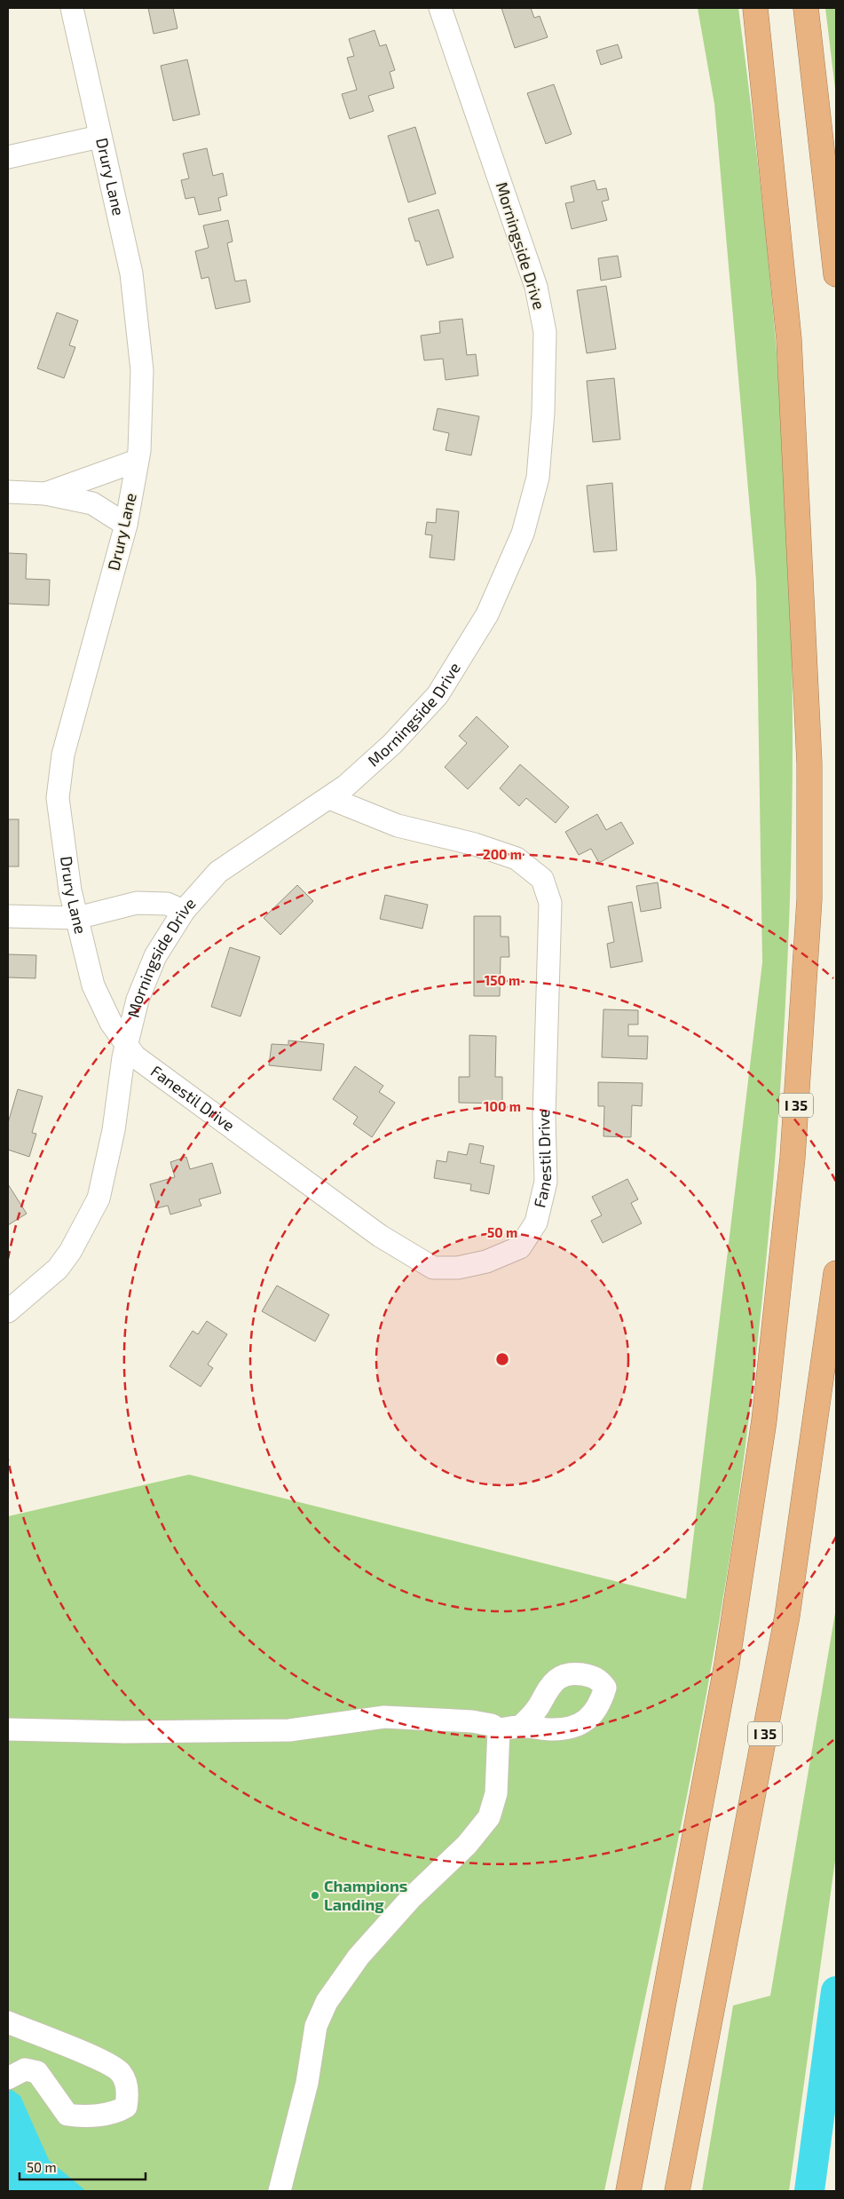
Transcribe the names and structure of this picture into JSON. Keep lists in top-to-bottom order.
{
  "streets": {
    "highway": ["I 35"],
    "street": ["Drury Lane", "Morningside Drive", "Fanestil Drive"]
  },
  "crossings": [
    ["Drury Lane", "Morningside Drive"],
    ["Drury Lane", "Fanestil Drive"],
    ["Morningside Drive", "Fanestil Drive"]
  ],
  "places": ["Champions Landing"],
  "scale_bar": "50 m",
  "rings": [
    "200 m",
    "150 m",
    "100 m",
    "50 m"
  ]
}
